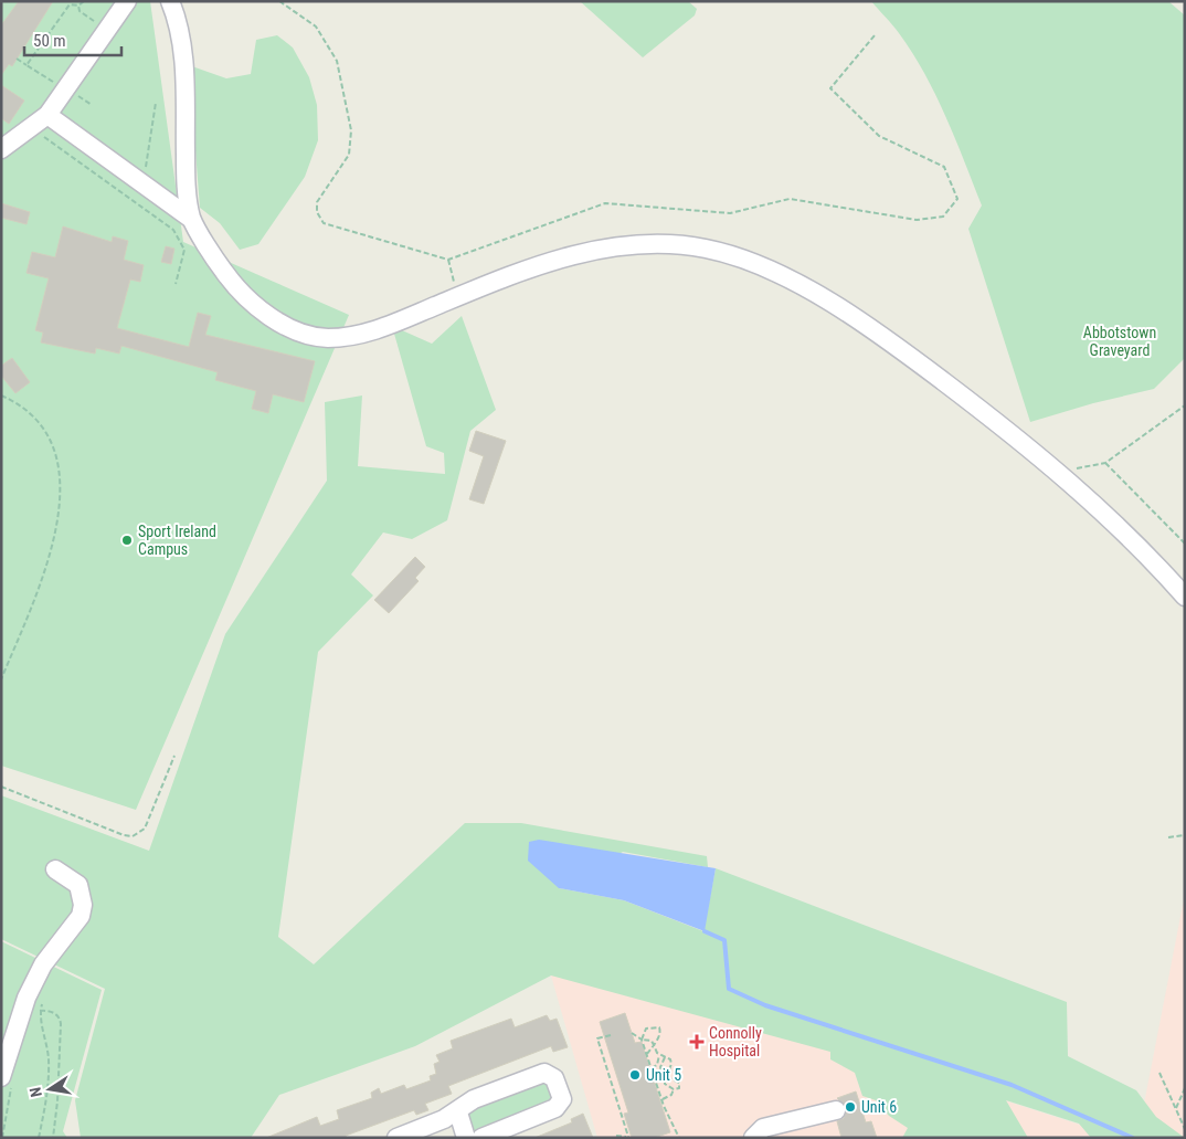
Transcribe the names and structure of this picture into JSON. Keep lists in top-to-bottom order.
{
  "parks": ["Abbotstown Graveyard"],
  "places": {
    "other": ["Sport Ireland Campus", "Unit 5", "Unit 6"],
    "health": ["Connolly Hospital"]
  },
  "scale_bar": "50 m",
  "north": "left"
}
